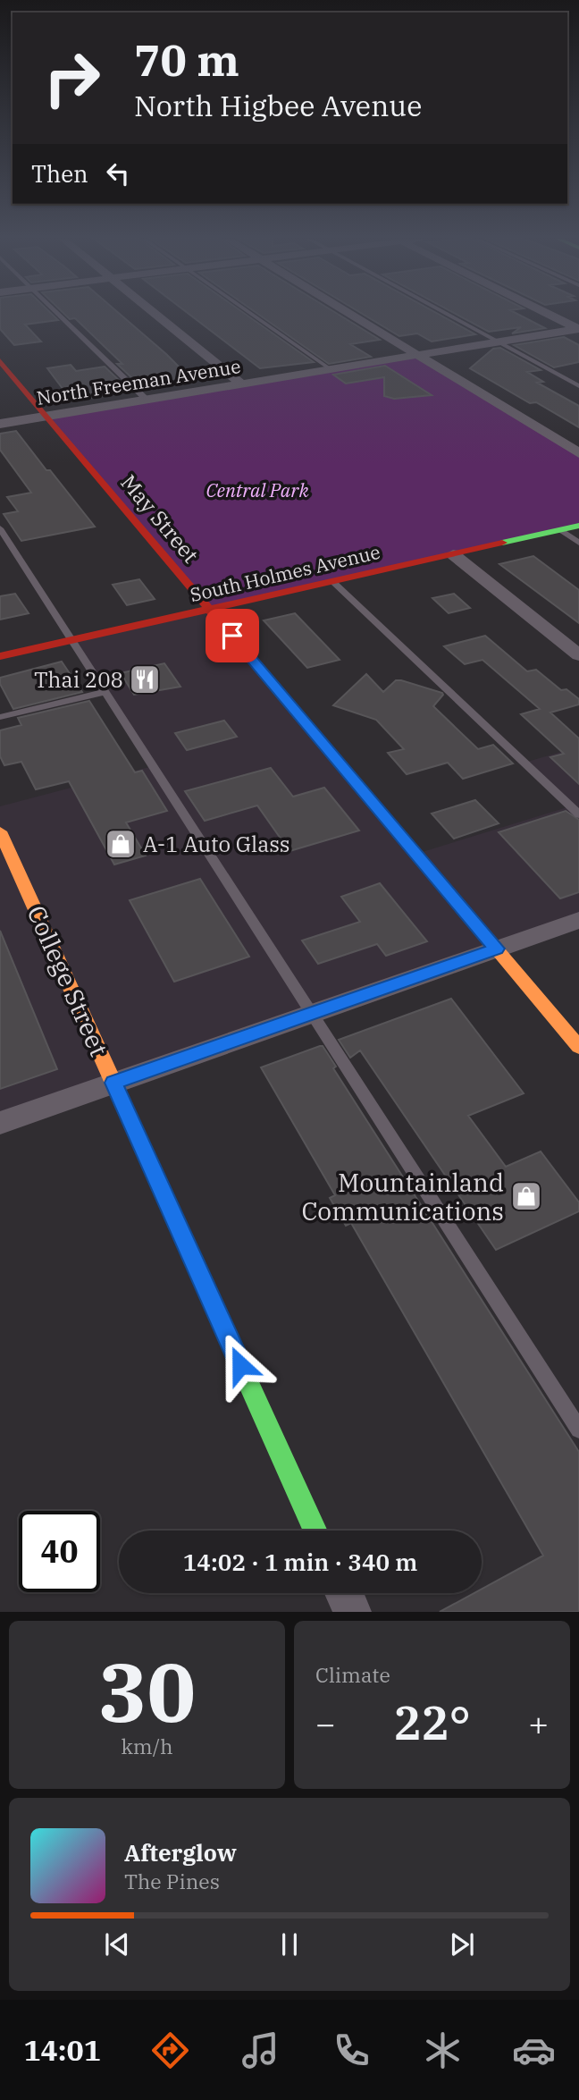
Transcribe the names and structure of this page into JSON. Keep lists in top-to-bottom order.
{
  "streets": {
    "street": [
      "North Freeman Avenue",
      "May Street",
      "South Holmes Avenue",
      "College Street"
    ]
  },
  "crossings": [
    ["North Freeman Avenue", "May Street"],
    ["May Street", "South Holmes Avenue"]
  ],
  "parks": ["Central Park"],
  "places": {
    "restaurant": ["Thai 208"],
    "shop": ["A-1 Auto Glass", "Mountainland Communications"]
  },
  "page": {
    "turn": ["70 m", "North Higbee Avenue"],
    "then": "Then",
    "limit": "40",
    "trip": "14:02 · 1 min · 340 m",
    "tile": [
      ["30", "km/h"],
      "Climate"
    ],
    "heat": ["−", "22°", "+"],
    "song": ["Afterglow", "The Pines"],
    "tabs": "14:01"
  }
}
